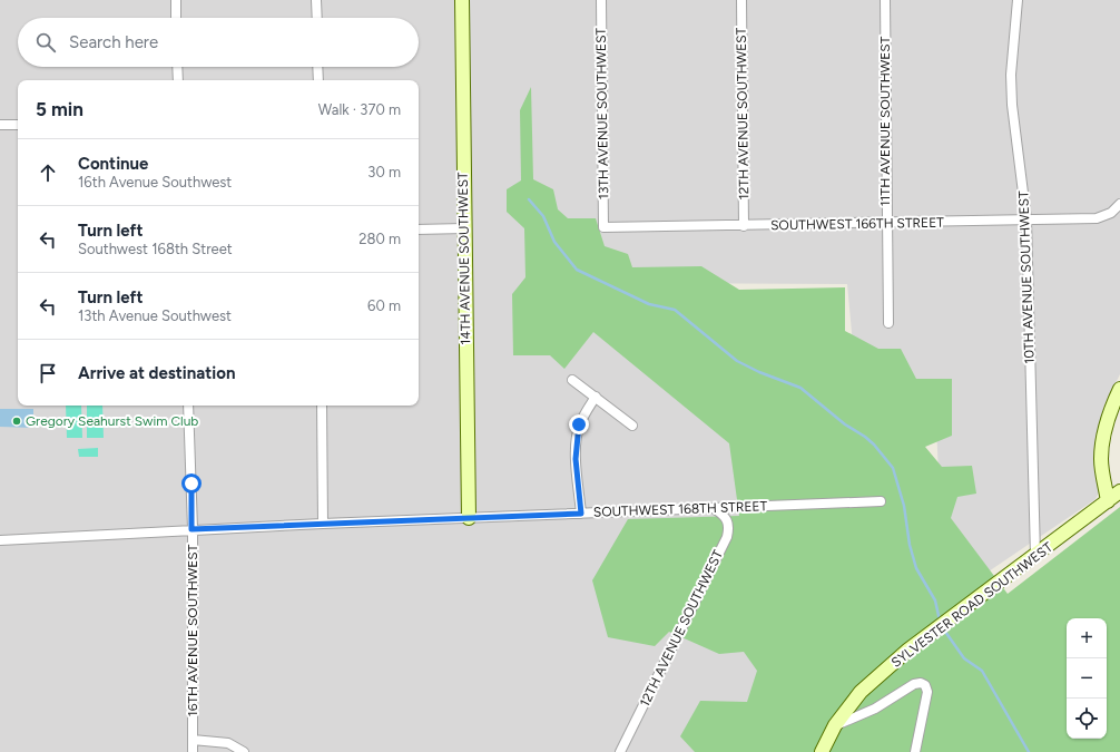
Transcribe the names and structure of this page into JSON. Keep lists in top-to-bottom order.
{
  "streets": {
    "street": [
      "13TH AVENUE SOUTHWEST",
      "12TH AVENUE SOUTHWEST",
      "11TH AVENUE SOUTHWEST",
      "SOUTHWEST 166TH STREET",
      "14TH AVENUE SOUTHWEST",
      "10TH AVENUE SOUTHWEST",
      "SOUTHWEST 168TH STREET",
      "SYLVESTER ROAD SOUTHWEST",
      "16TH AVENUE SOUTHWEST"
    ]
  },
  "crossings": [
    ["13TH AVENUE SOUTHWEST", "SOUTHWEST 166TH STREET"],
    ["12TH AVENUE SOUTHWEST", "SOUTHWEST 166TH STREET"],
    ["12TH AVENUE SOUTHWEST", "SOUTHWEST 168TH STREET"],
    ["11TH AVENUE SOUTHWEST", "SOUTHWEST 166TH STREET"],
    ["SOUTHWEST 166TH STREET", "10TH AVENUE SOUTHWEST"],
    ["14TH AVENUE SOUTHWEST", "SOUTHWEST 168TH STREET"],
    ["10TH AVENUE SOUTHWEST", "SYLVESTER ROAD SOUTHWEST"],
    ["SOUTHWEST 168TH STREET", "16TH AVENUE SOUTHWEST"]
  ],
  "places": ["Gregory Seahurst Swim Club"],
  "page": {
    "search": "Search here",
    "heading": ["5 min", "Walk · 370 m"],
    "list": [
      ["Continue", "16th Avenue Southwest", "30 m"],
      ["Turn left", "Southwest 168th Street", "280 m"],
      ["Turn left", "13th Avenue Southwest", "60 m"],
      "Arrive at destination"
    ],
    "map_buttons": ["+", "−"]
  }
}
